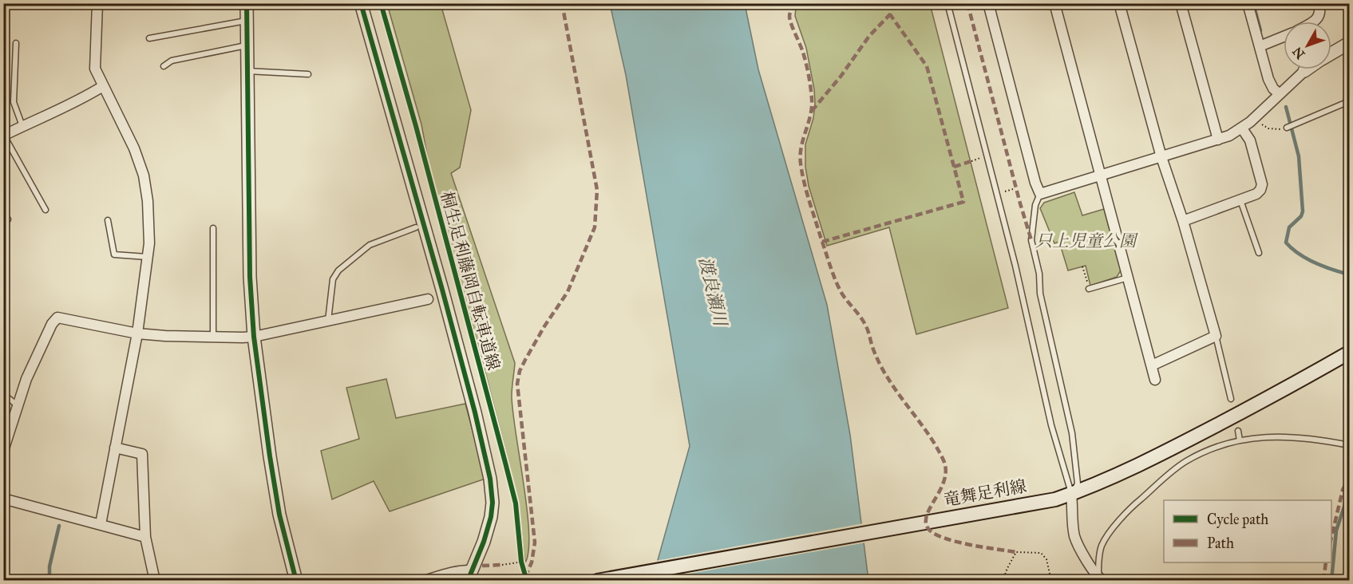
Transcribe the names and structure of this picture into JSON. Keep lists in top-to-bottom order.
{
  "streets": {
    "main road": ["竜舞足利線"],
    "cycle path": ["桐生足利藤岡自転車道線"]
  },
  "water": ["渡良瀬川"],
  "parks": ["只上児童公園"],
  "legend": ["Cycle path", "Path"],
  "north": "bottom left"
}
